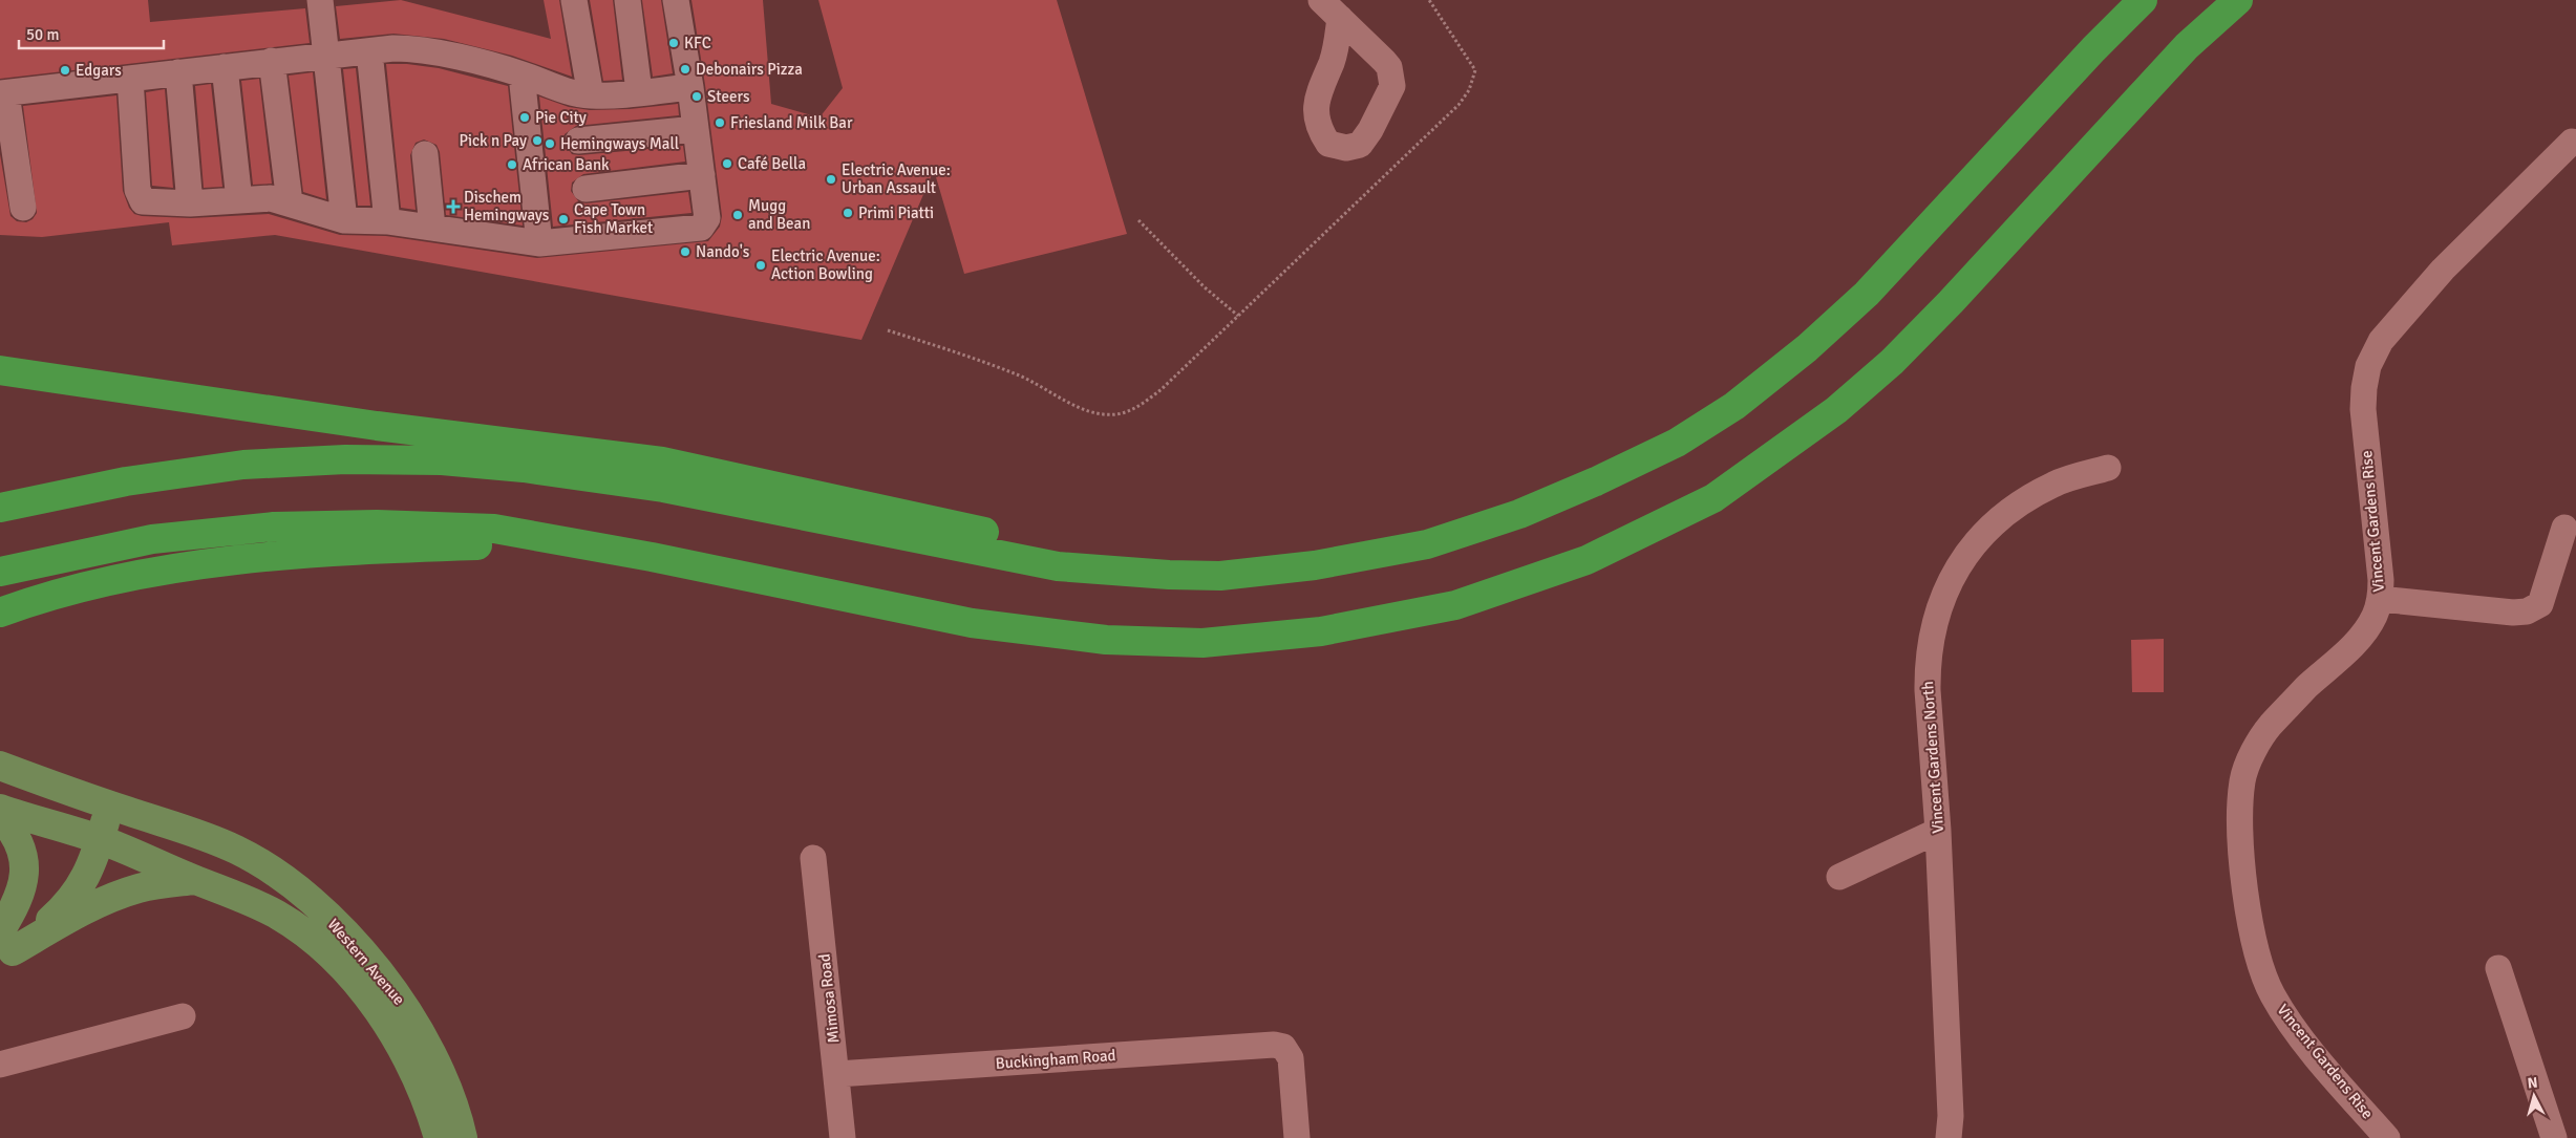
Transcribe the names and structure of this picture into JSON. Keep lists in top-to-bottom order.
{
  "streets": {
    "main road": ["Western Avenue"],
    "street": [
      "Vincent Gardens Rise",
      "Vincent Gardens North",
      "Mimosa Road",
      "Buckingham Road"
    ]
  },
  "crossings": [
    ["Mimosa Road", "Buckingham Road"]
  ],
  "places": {
    "other": [
      "KFC",
      "Debonairs Pizza",
      "Edgars",
      "Steers",
      "Pie City",
      "Friesland Milk Bar",
      "Pick n Pay",
      "Hemingways Mall",
      "Café Bella",
      "African Bank",
      "Electric Avenue: Urban Assault",
      "Primi Piatti",
      "Mugg and Bean",
      "Cape Town Fish Market",
      "Nando's",
      "Electric Avenue: Action Bowling"
    ],
    "health": ["Dischem Hemingways"]
  },
  "scale_bar": "50 m",
  "north": "top"
}
